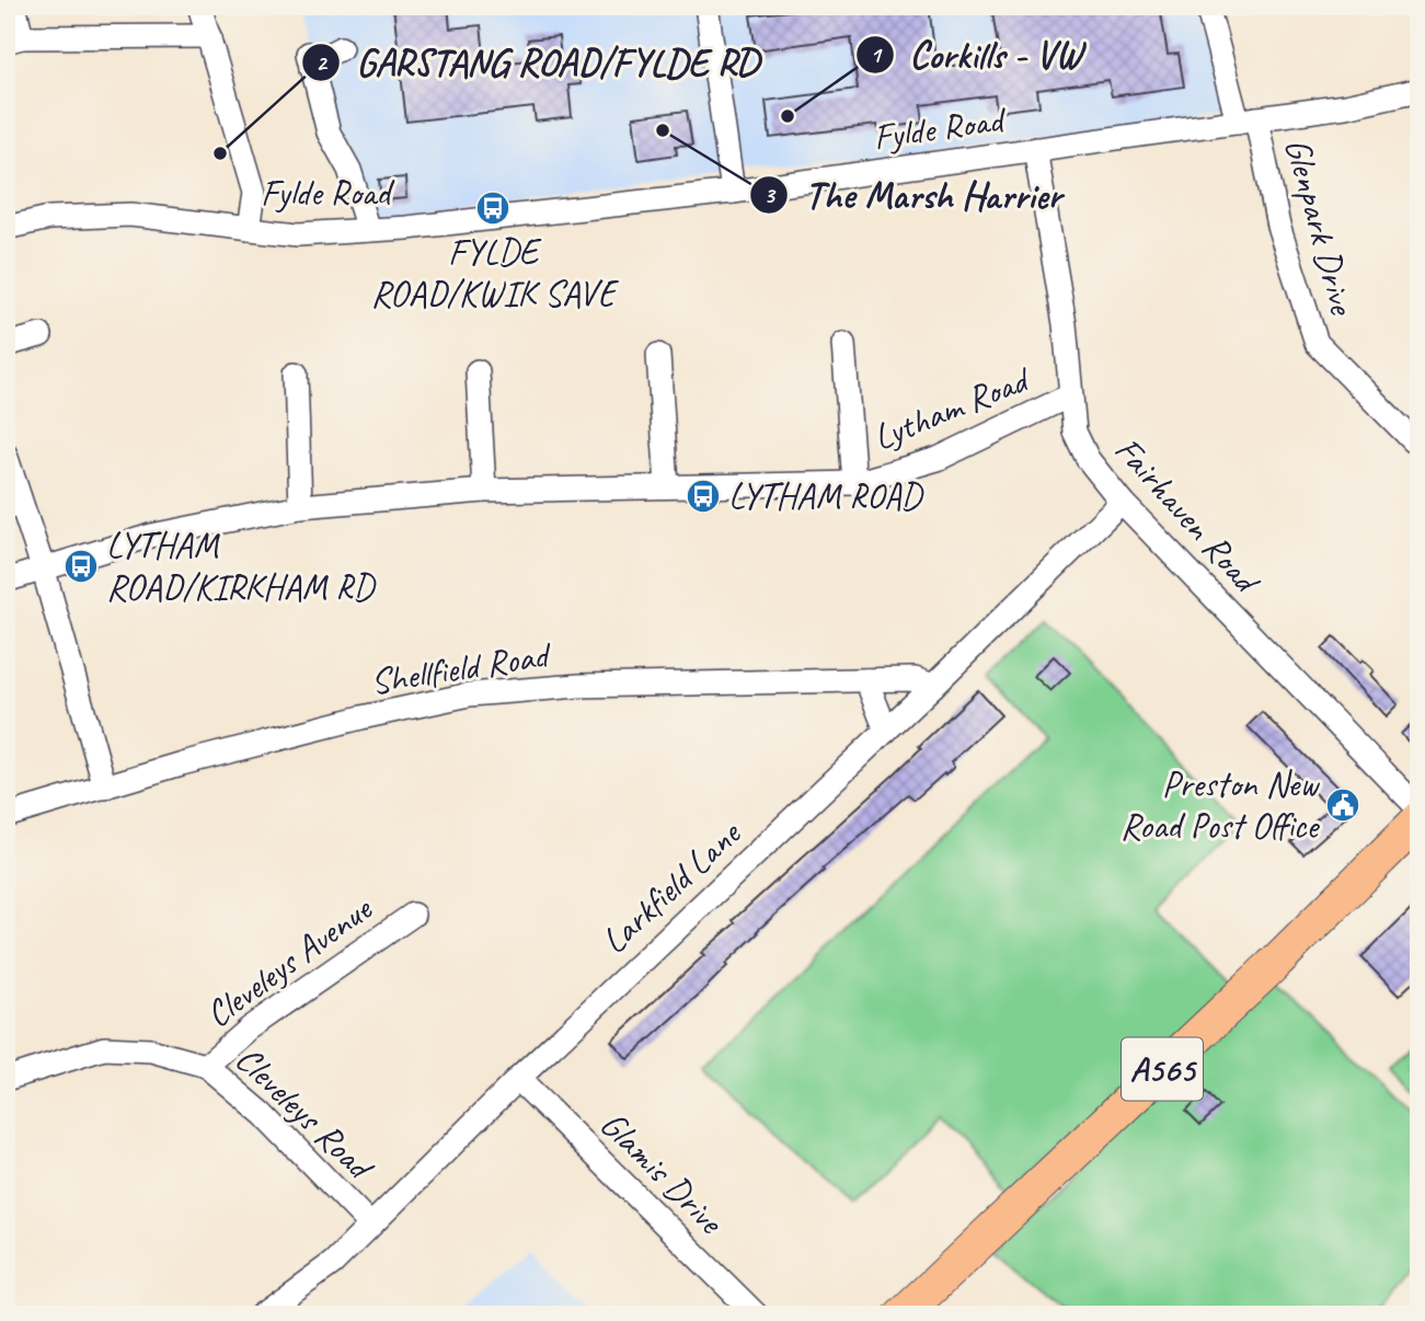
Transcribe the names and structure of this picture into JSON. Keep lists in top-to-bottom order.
{
  "streets": {
    "highway": ["A565"],
    "street": [
      "Fylde Road",
      "Glenpark Drive",
      "Lytham Road",
      "Fairhaven Road",
      "Shellfield Road",
      "Larkfield Lane",
      "Cleveleys Avenue",
      "Cleveleys Road",
      "Glamis Drive"
    ]
  },
  "crossings": [
    ["Fylde Road", "Glenpark Drive"],
    ["Fylde Road", "Fairhaven Road"],
    ["Lytham Road", "Fairhaven Road"],
    ["Fairhaven Road", "Larkfield Lane"],
    ["Shellfield Road", "Larkfield Lane"],
    ["Larkfield Lane", "Cleveleys Road"],
    ["Larkfield Lane", "Glamis Drive"],
    ["Cleveleys Avenue", "Cleveleys Road"]
  ],
  "places": {
    "other": ["Corkills - VW", "The Marsh Harrier", "GARSTANG ROAD/FYLDE RD"],
    "bus stop": ["FYLDE ROAD/KWIK SAVE", "LYTHAM ROAD", "LYTHAM ROAD/KIRKHAM RD"],
    "public building": ["Preston New Road Post Office"]
  }
}
